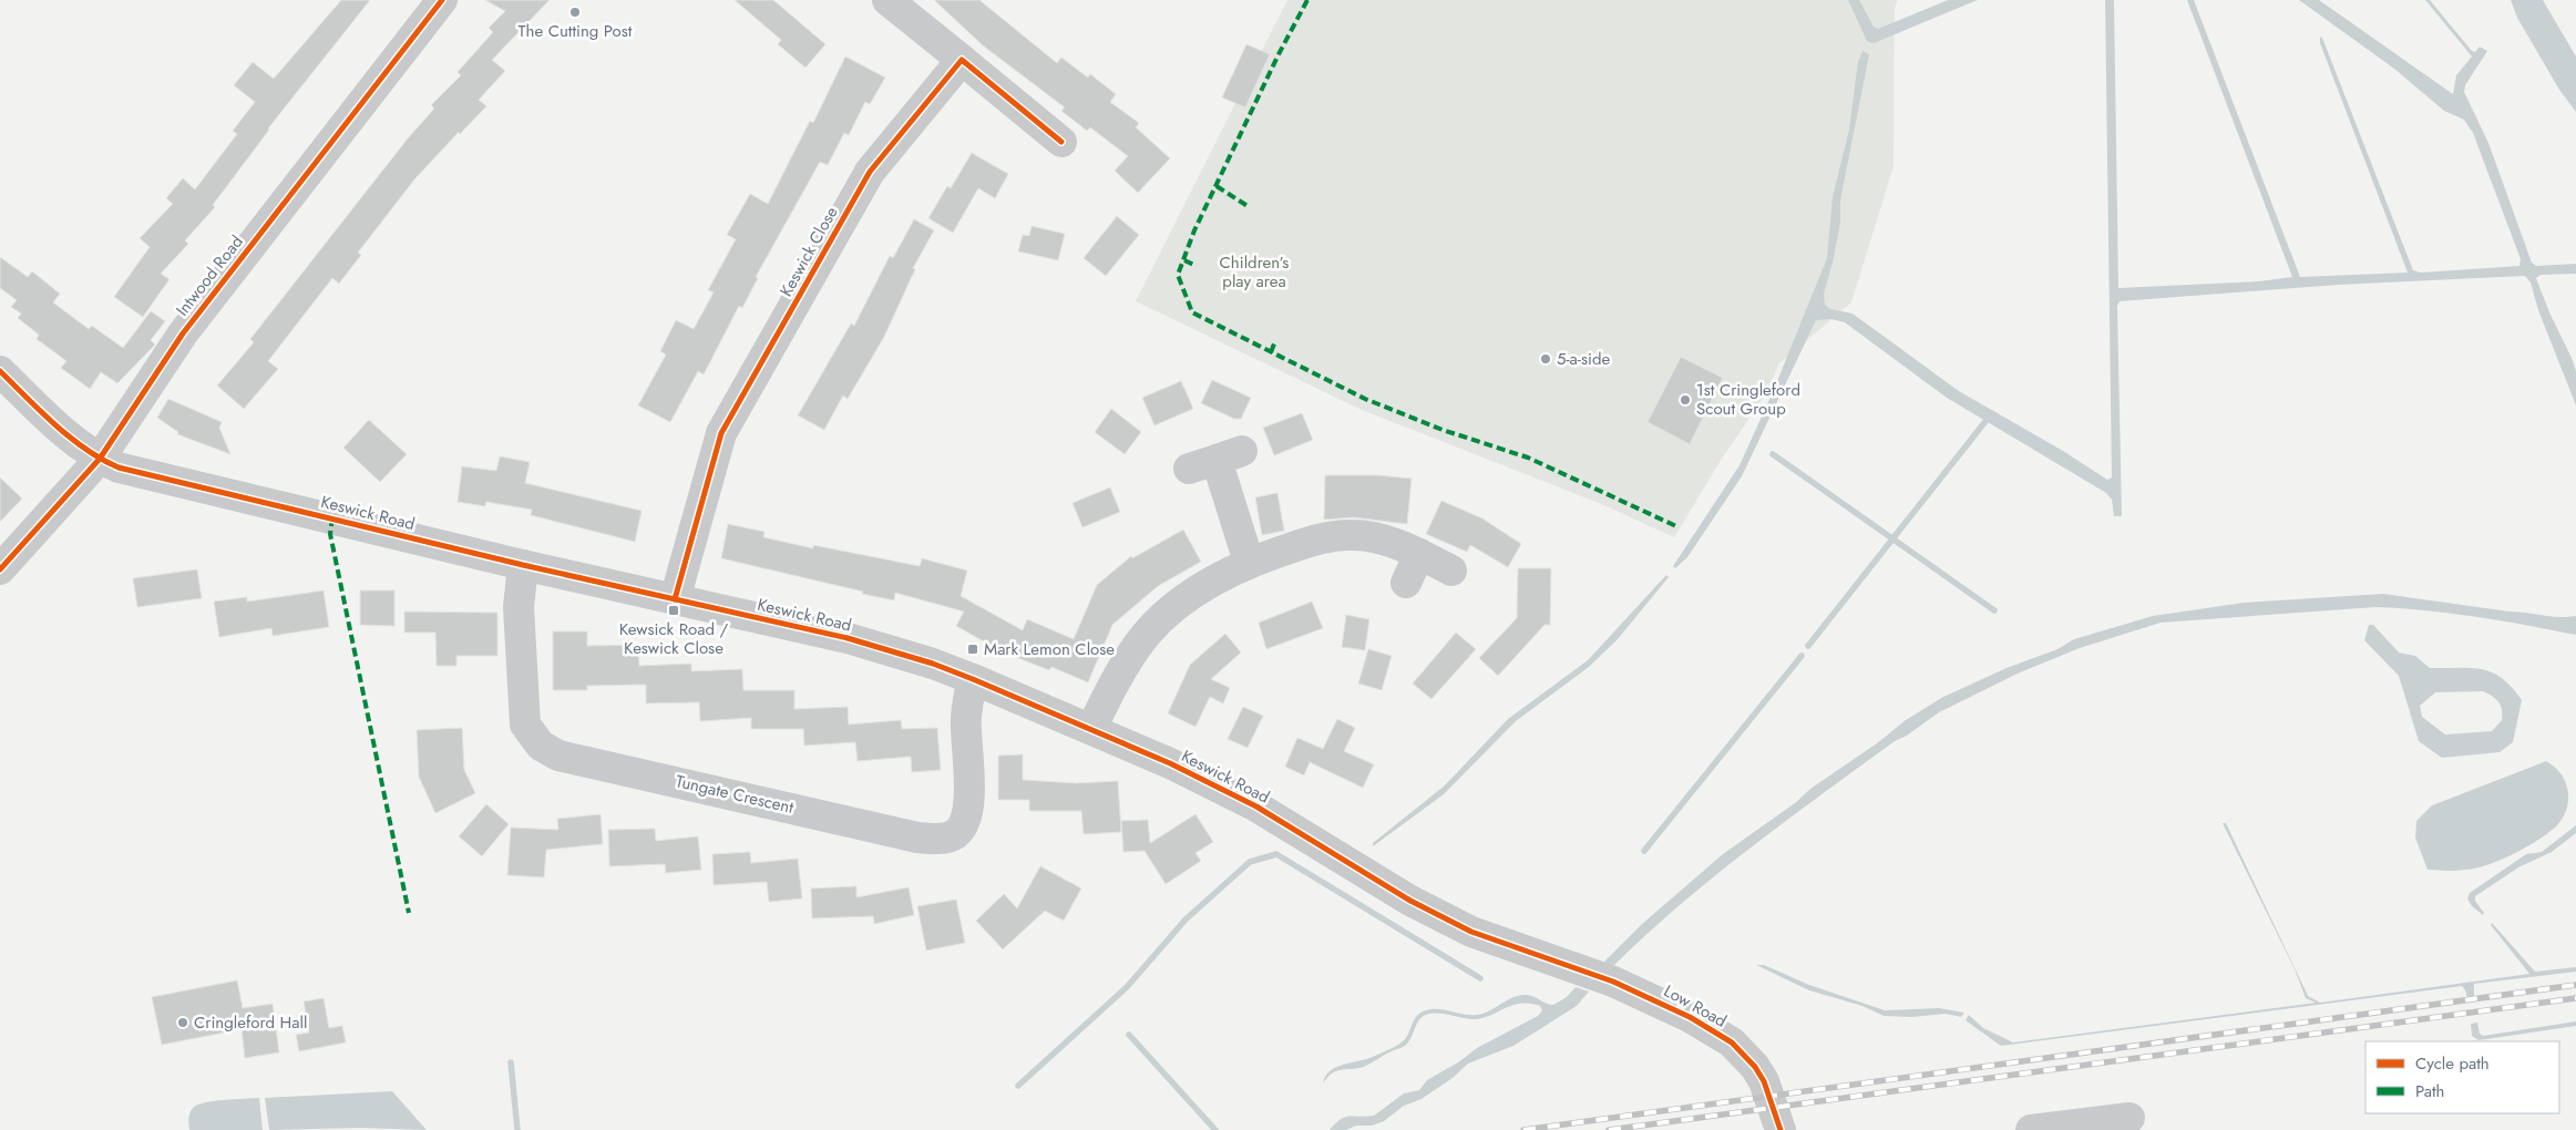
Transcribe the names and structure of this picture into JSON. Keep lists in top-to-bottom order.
{
  "streets": {
    "street": [
      "Keswick Close",
      "Intwood Road",
      "Keswick Road",
      "Tungate Crescent",
      "Low Road"
    ]
  },
  "crossings": [
    ["Keswick Close", "Keswick Road"],
    ["Intwood Road", "Keswick Road"],
    ["Keswick Road", "Tungate Crescent"],
    ["Keswick Road", "Low Road"]
  ],
  "parks": ["Children’s play area"],
  "places": {
    "other": [
      "The Cutting Post",
      "5-a-side",
      "1st Cringleford Scout Group",
      "Cringleford Hall"
    ],
    "transit": ["Kewsick Road / Keswick Close", "Mark Lemon Close"]
  },
  "legend": ["Cycle path", "Path"]
}
